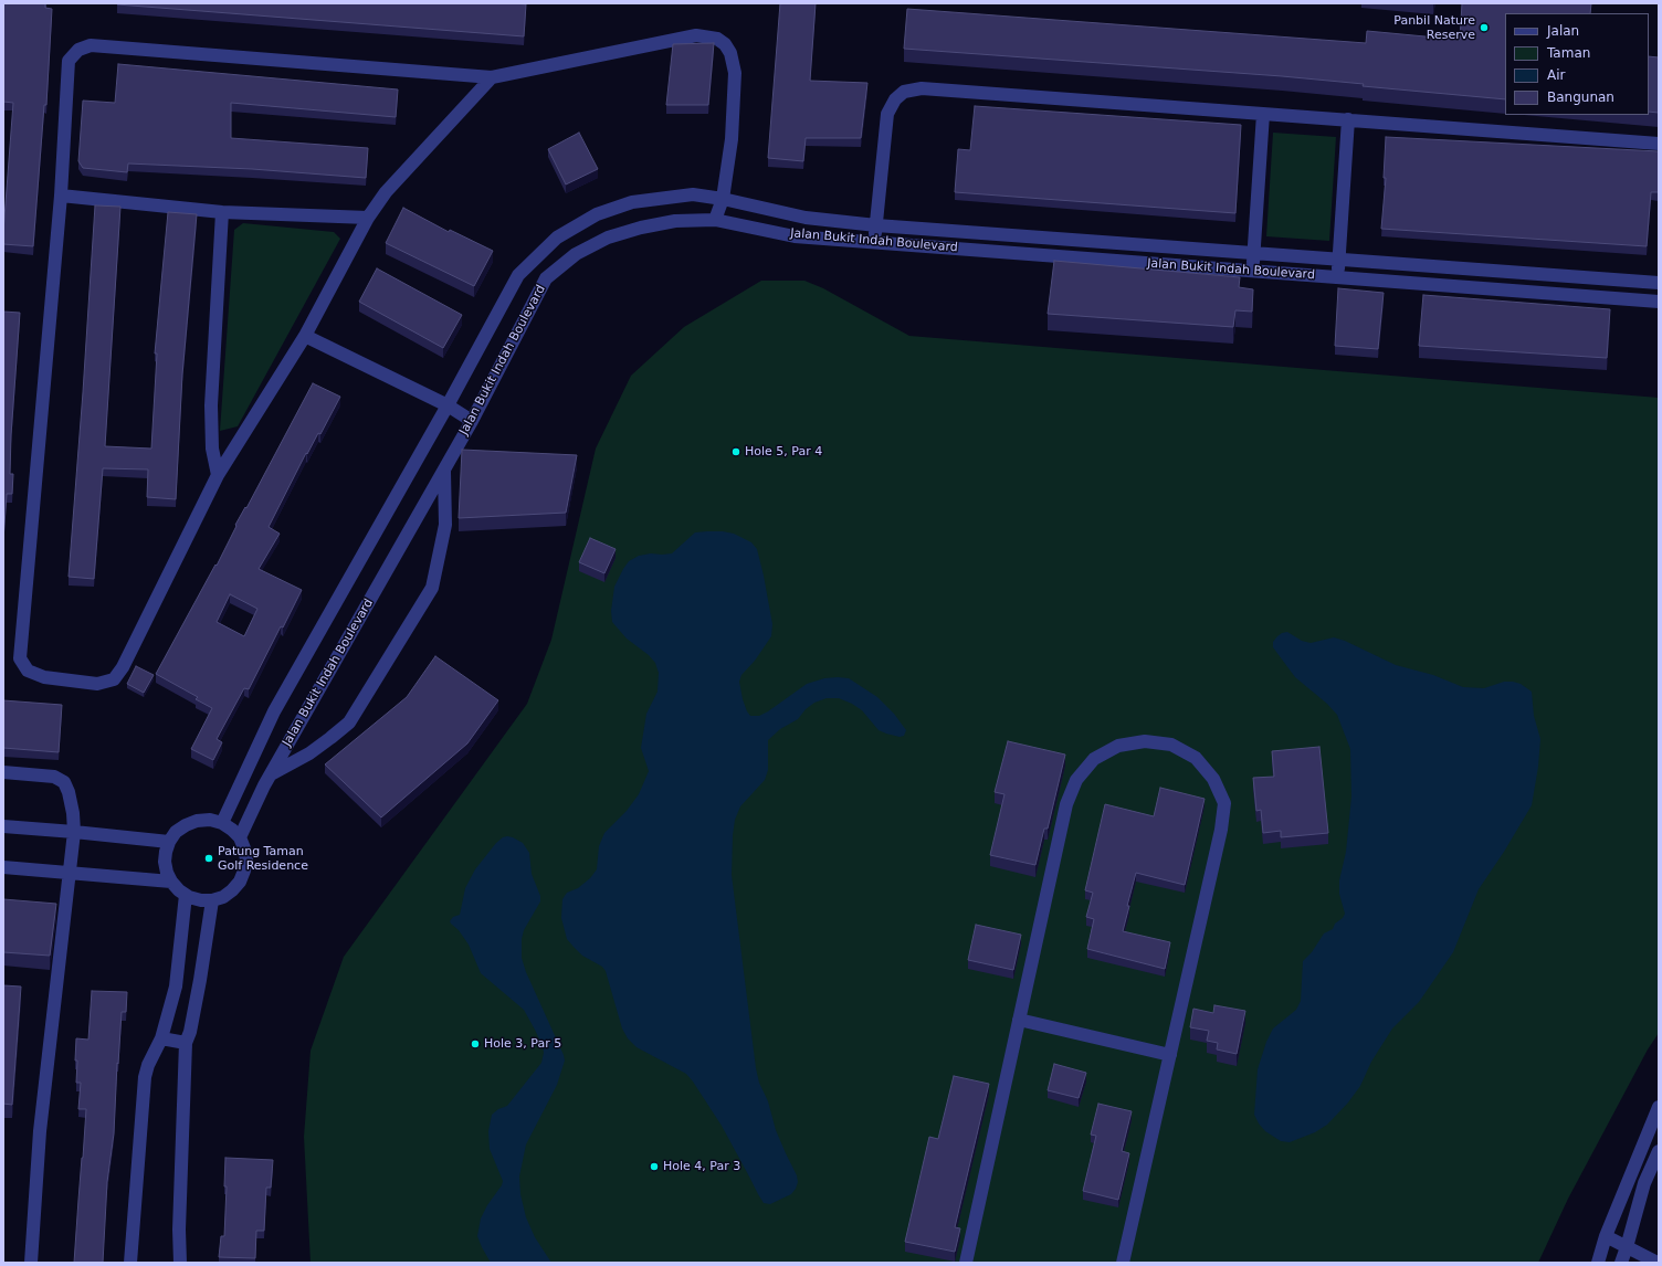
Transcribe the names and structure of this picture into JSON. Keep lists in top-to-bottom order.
{
  "streets": {
    "street": ["Jalan Bukit Indah Boulevard"]
  },
  "places": [
    "Panbil Nature Reserve",
    "Hole 5, Par 4",
    "Patung Taman Golf Residence",
    "Hole 3, Par 5",
    "Hole 4, Par 3"
  ],
  "legend": [
    "Jalan",
    "Taman",
    "Air",
    "Bangunan"
  ]
}
